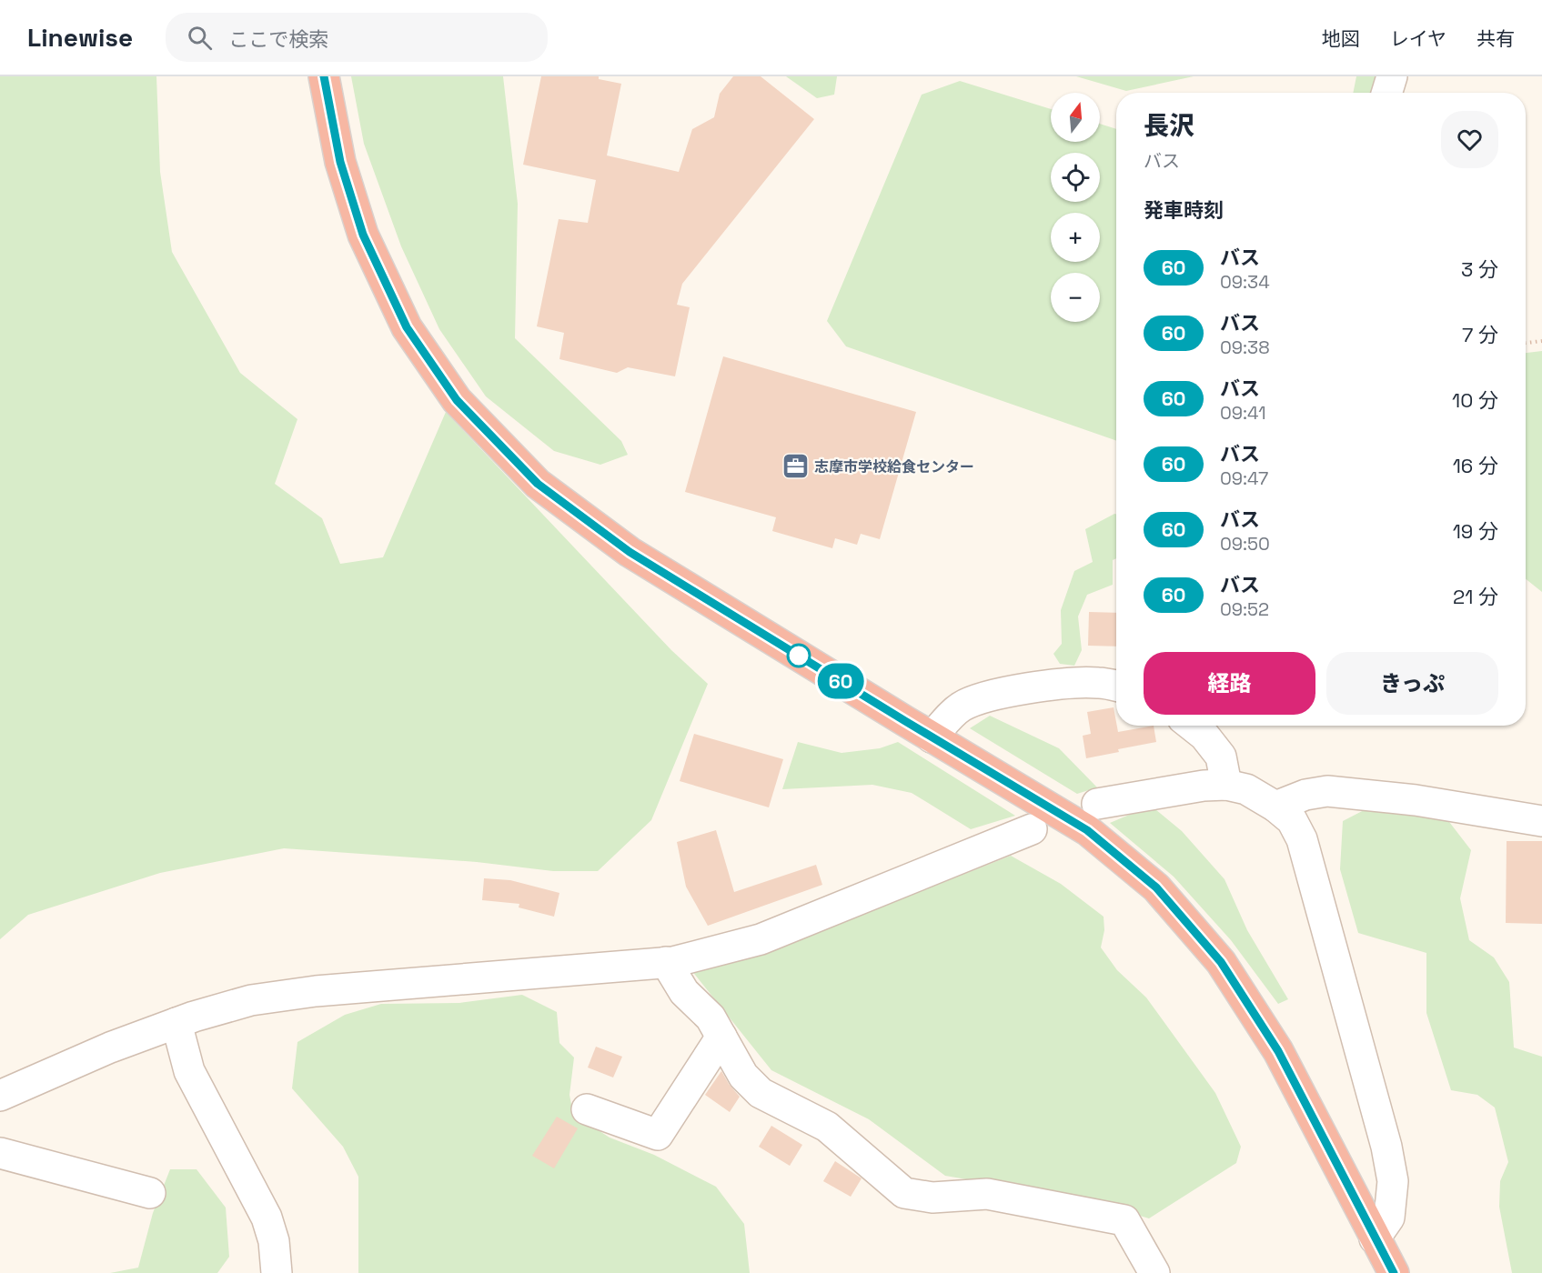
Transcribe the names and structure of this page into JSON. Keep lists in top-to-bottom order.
{
  "places": {
    "office": ["志摩市学校給食センター"]
  },
  "lines": ["bus line 60"],
  "north": "top",
  "page": {
    "header": "Linewise",
    "search": "ここで検索",
    "nav": ["地図", "レイヤ", "共有"],
    "on_map": "60",
    "map_buttons": ["+", "−"],
    "heading": [
      ["長沢", "バス"],
      "発車時刻"
    ],
    "list": [
      {
        "mark": "60",
        "name": "バス",
        "note": "09:34",
        "value": "3 分"
      },
      {
        "mark": "60",
        "name": "バス",
        "note": "09:38",
        "value": "7 分"
      },
      {
        "mark": "60",
        "name": "バス",
        "note": "09:41",
        "value": "10 分"
      },
      {
        "mark": "60",
        "name": "バス",
        "note": "09:47",
        "value": "16 分"
      },
      {
        "mark": "60",
        "name": "バス",
        "note": "09:50",
        "value": "19 分"
      },
      {
        "mark": "60",
        "name": "バス",
        "note": "09:52",
        "value": "21 分"
      }
    ],
    "buttons": ["経路", "きっぷ"]
  }
}
